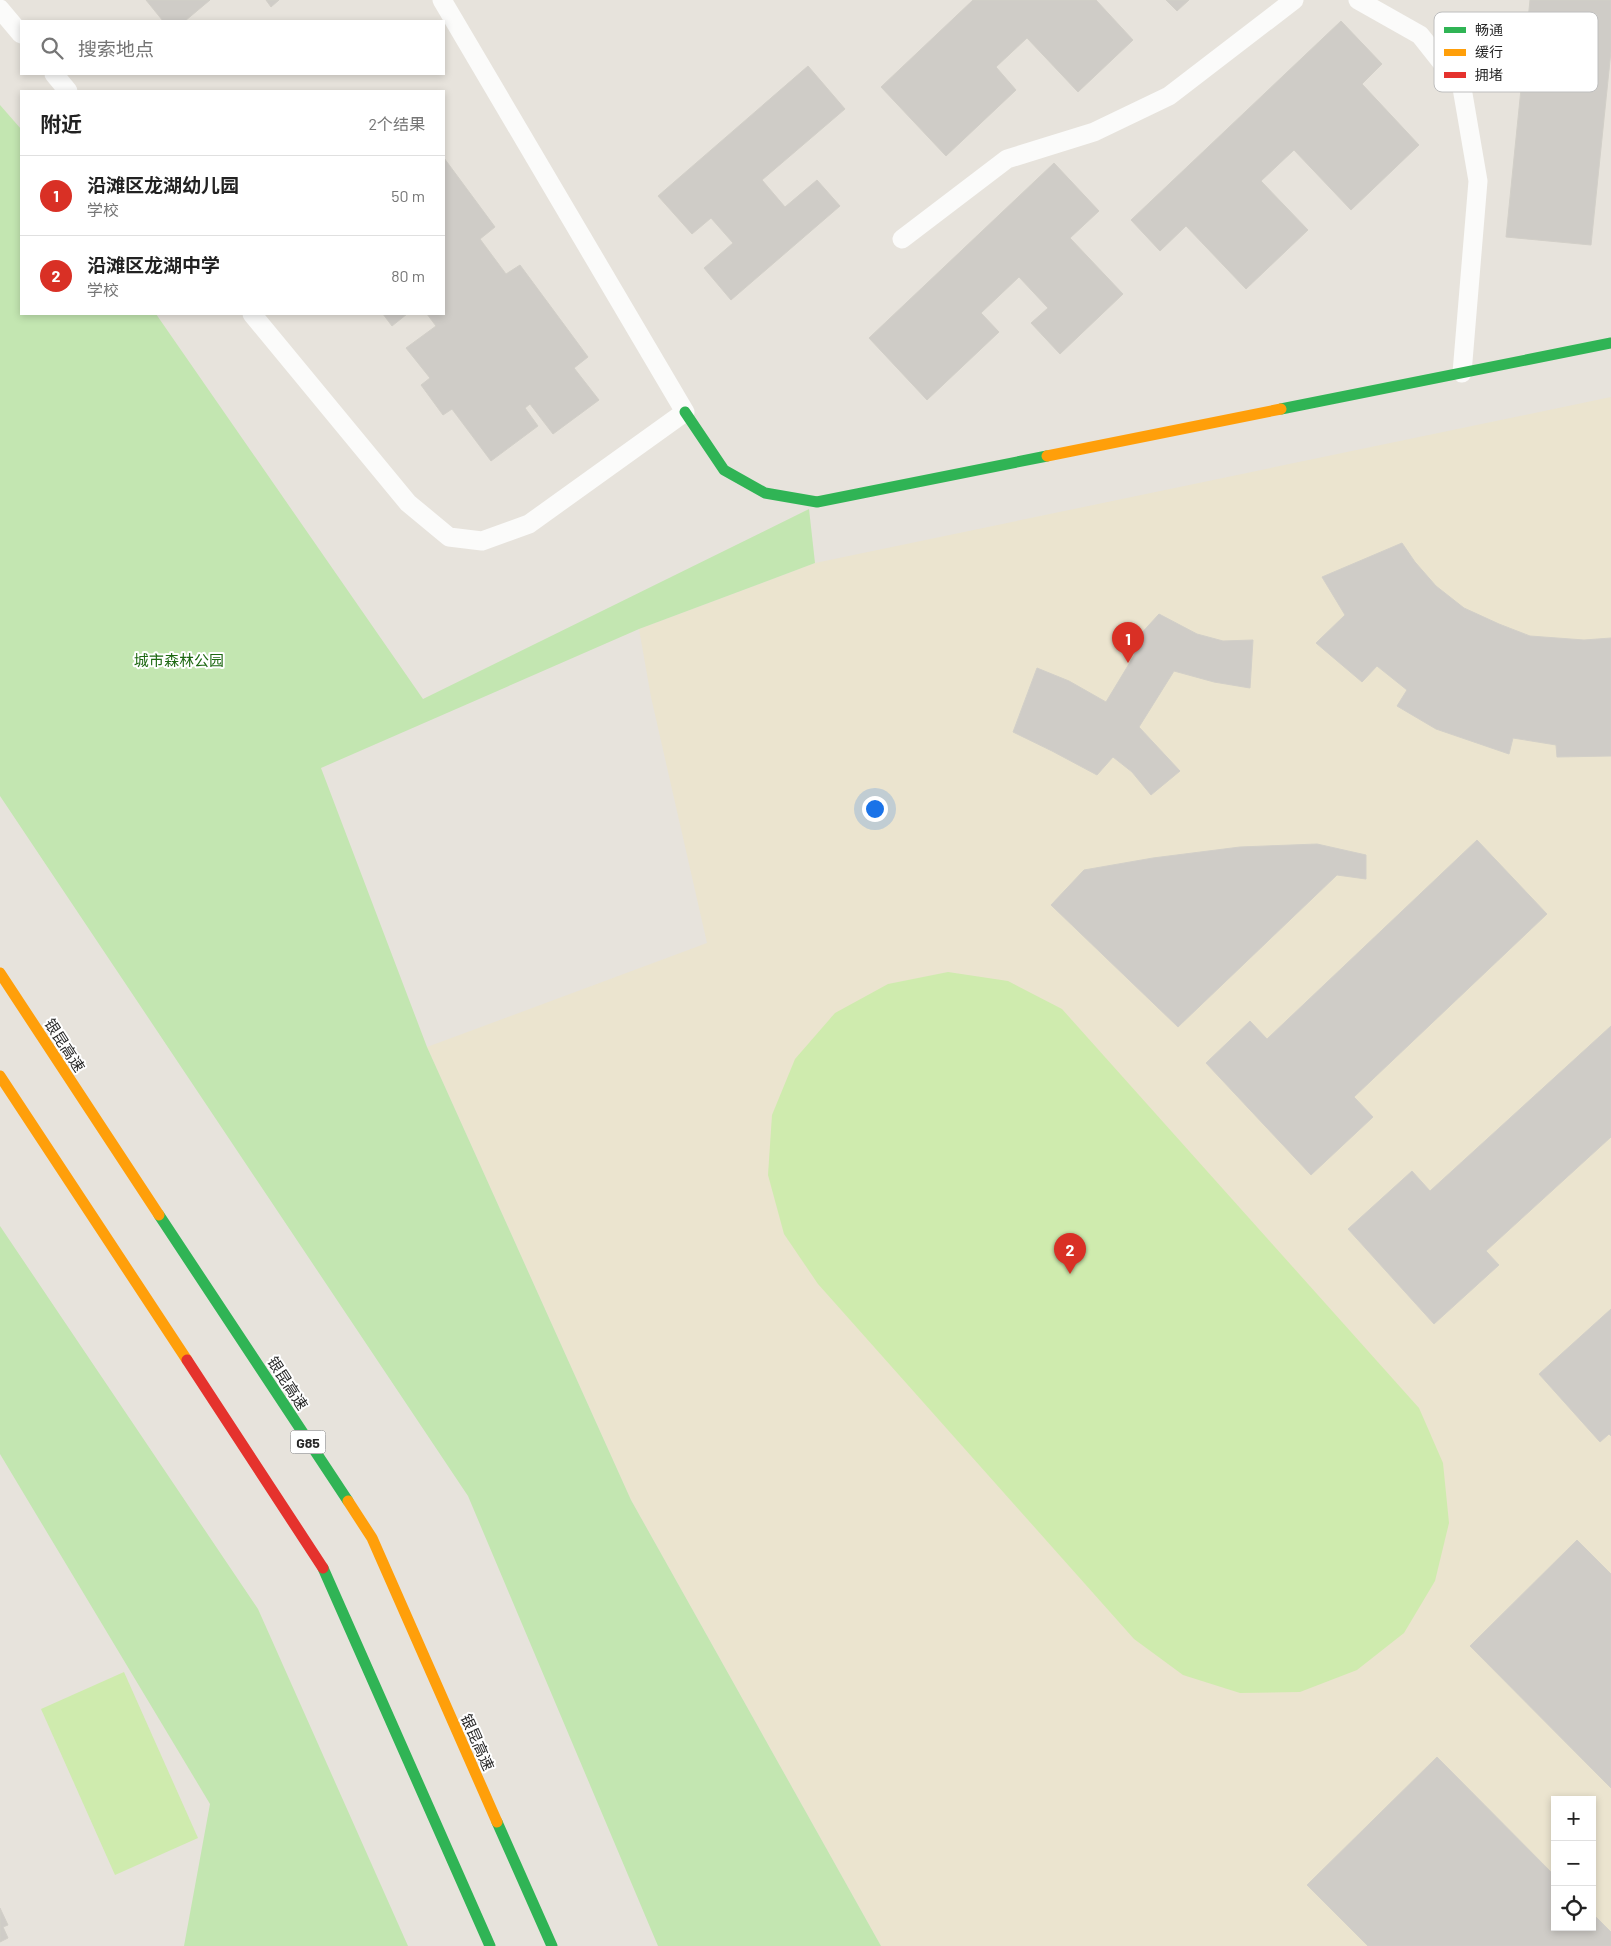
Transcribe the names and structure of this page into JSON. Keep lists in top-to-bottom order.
{
  "streets": {
    "main road": ["银昆高速", "G85"]
  },
  "parks": ["城市森林公园"],
  "legend": ["畅通", "缓行", "拥堵"],
  "page": {
    "search": "搜索地点",
    "heading": ["附近", "2个结果"],
    "list": [
      {
        "mark": "1",
        "name": "沿滩区龙湖幼儿园",
        "note": "学校",
        "value": "50 m"
      },
      {
        "mark": "2",
        "name": "沿滩区龙湖中学",
        "note": "学校",
        "value": "80 m"
      }
    ],
    "pins": ["1", "2"],
    "map_buttons": ["+", "−"]
  }
}
